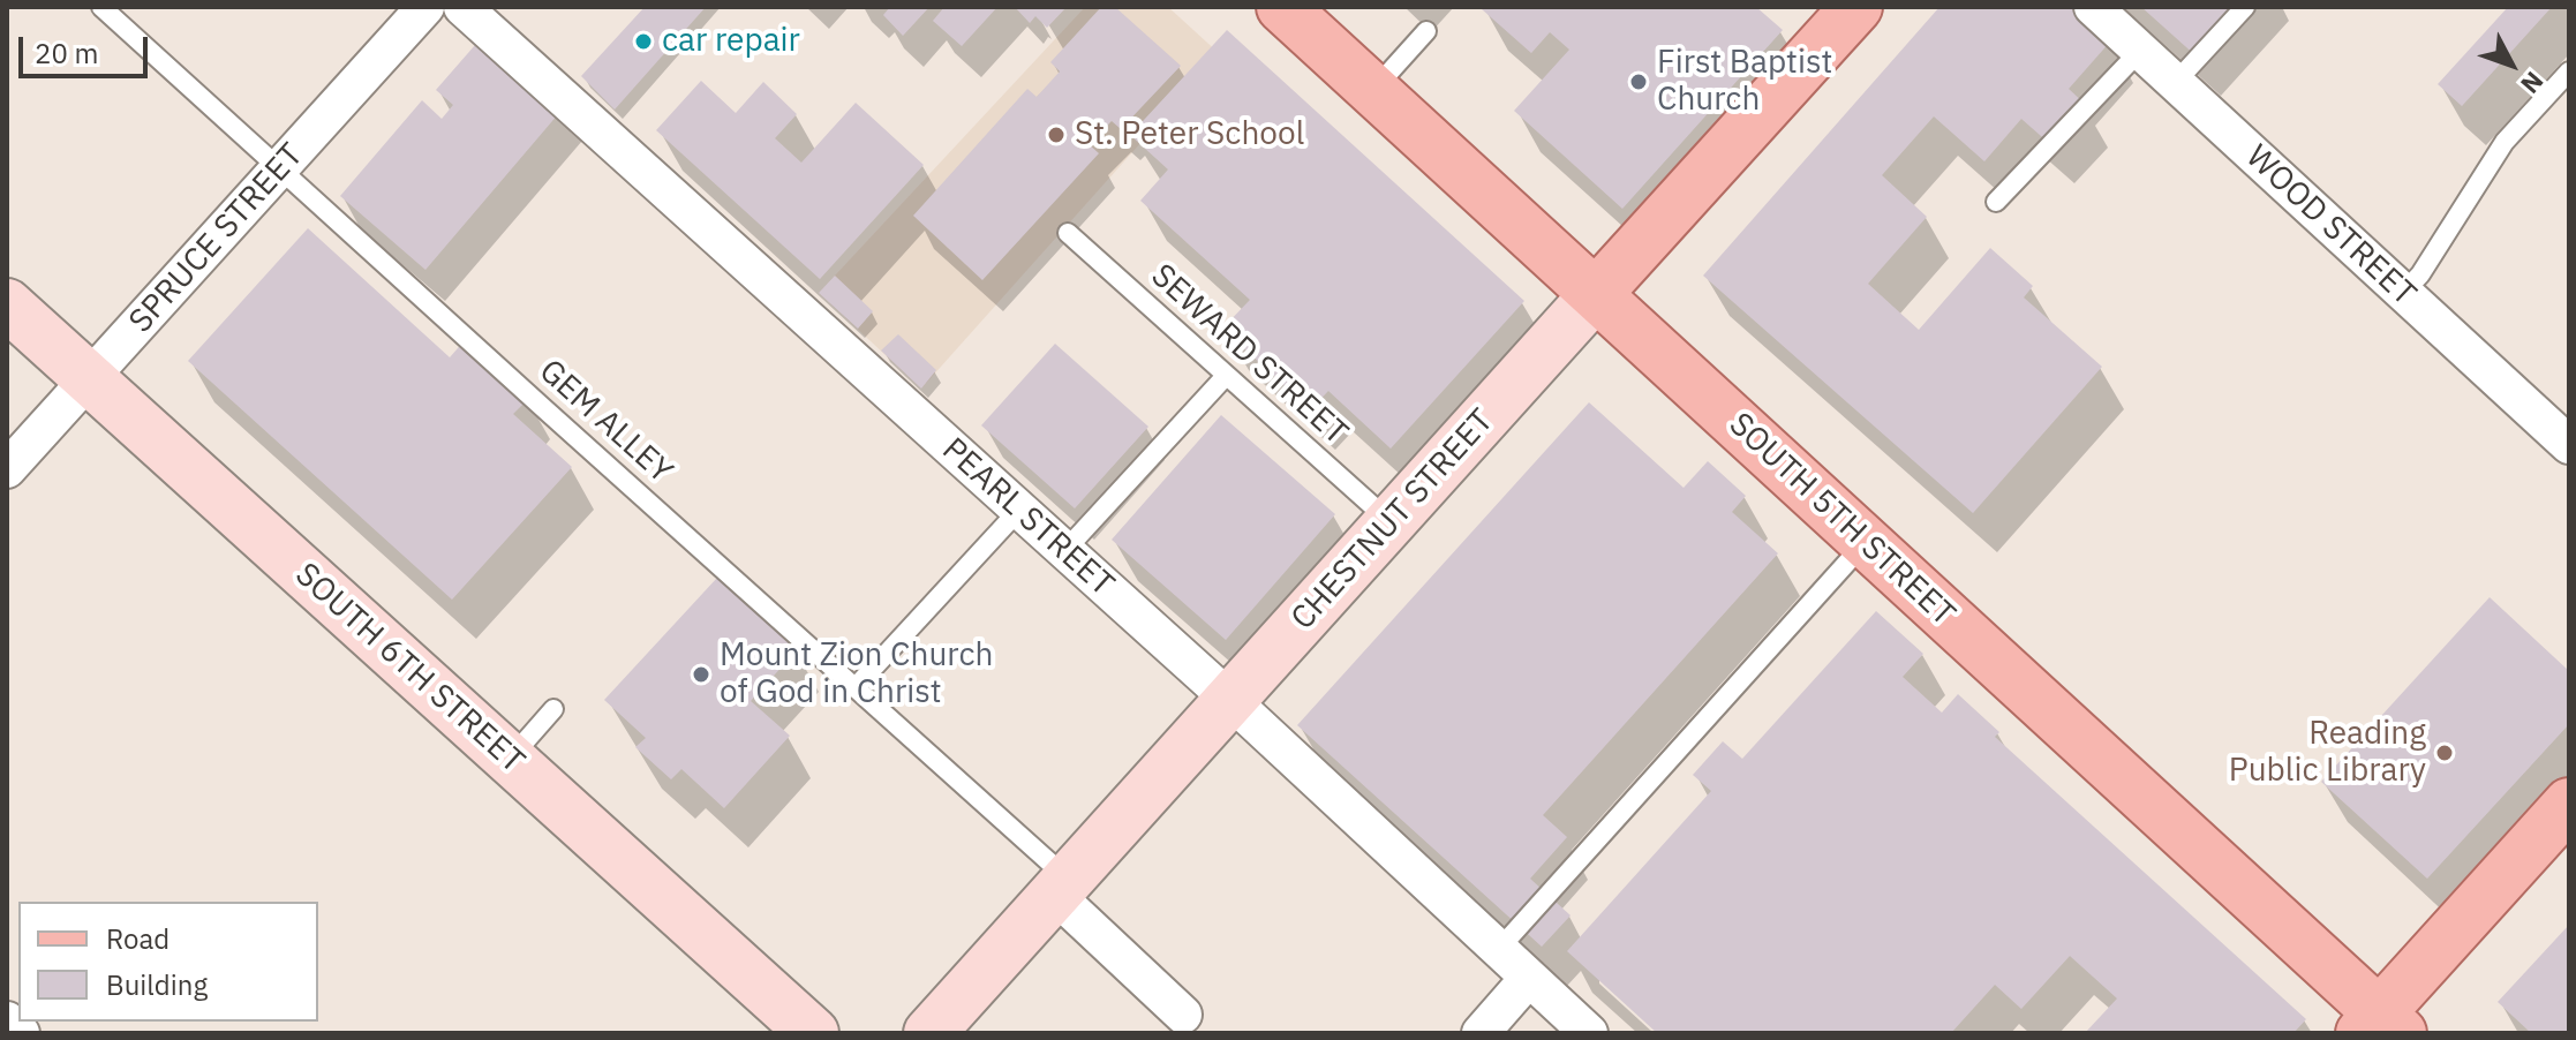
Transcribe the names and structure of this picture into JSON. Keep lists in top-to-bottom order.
{
  "streets": {
    "main road": ["CHESTNUT STREET", "SOUTH 5TH STREET"],
    "street": [
      "WOOD STREET",
      "SPRUCE STREET",
      "PEARL STREET",
      "SOUTH 6TH STREET"
    ],
    "lane": ["SEWARD STREET", "GEM ALLEY"]
  },
  "crossings": [
    ["SPRUCE STREET", "GEM ALLEY"],
    ["SPRUCE STREET", "SOUTH 6TH STREET"],
    ["SEWARD STREET", "CHESTNUT STREET"],
    ["GEM ALLEY", "CHESTNUT STREET"],
    ["PEARL STREET", "CHESTNUT STREET"],
    ["CHESTNUT STREET", "SOUTH 5TH STREET"]
  ],
  "places": [
    "car repair",
    "First Baptist Church",
    "St. Peter School",
    "Mount Zion Church of God in Christ",
    "Reading Public Library"
  ],
  "legend": ["Road", "Building"],
  "scale_bar": "20 m",
  "north": "bottom right"
}
